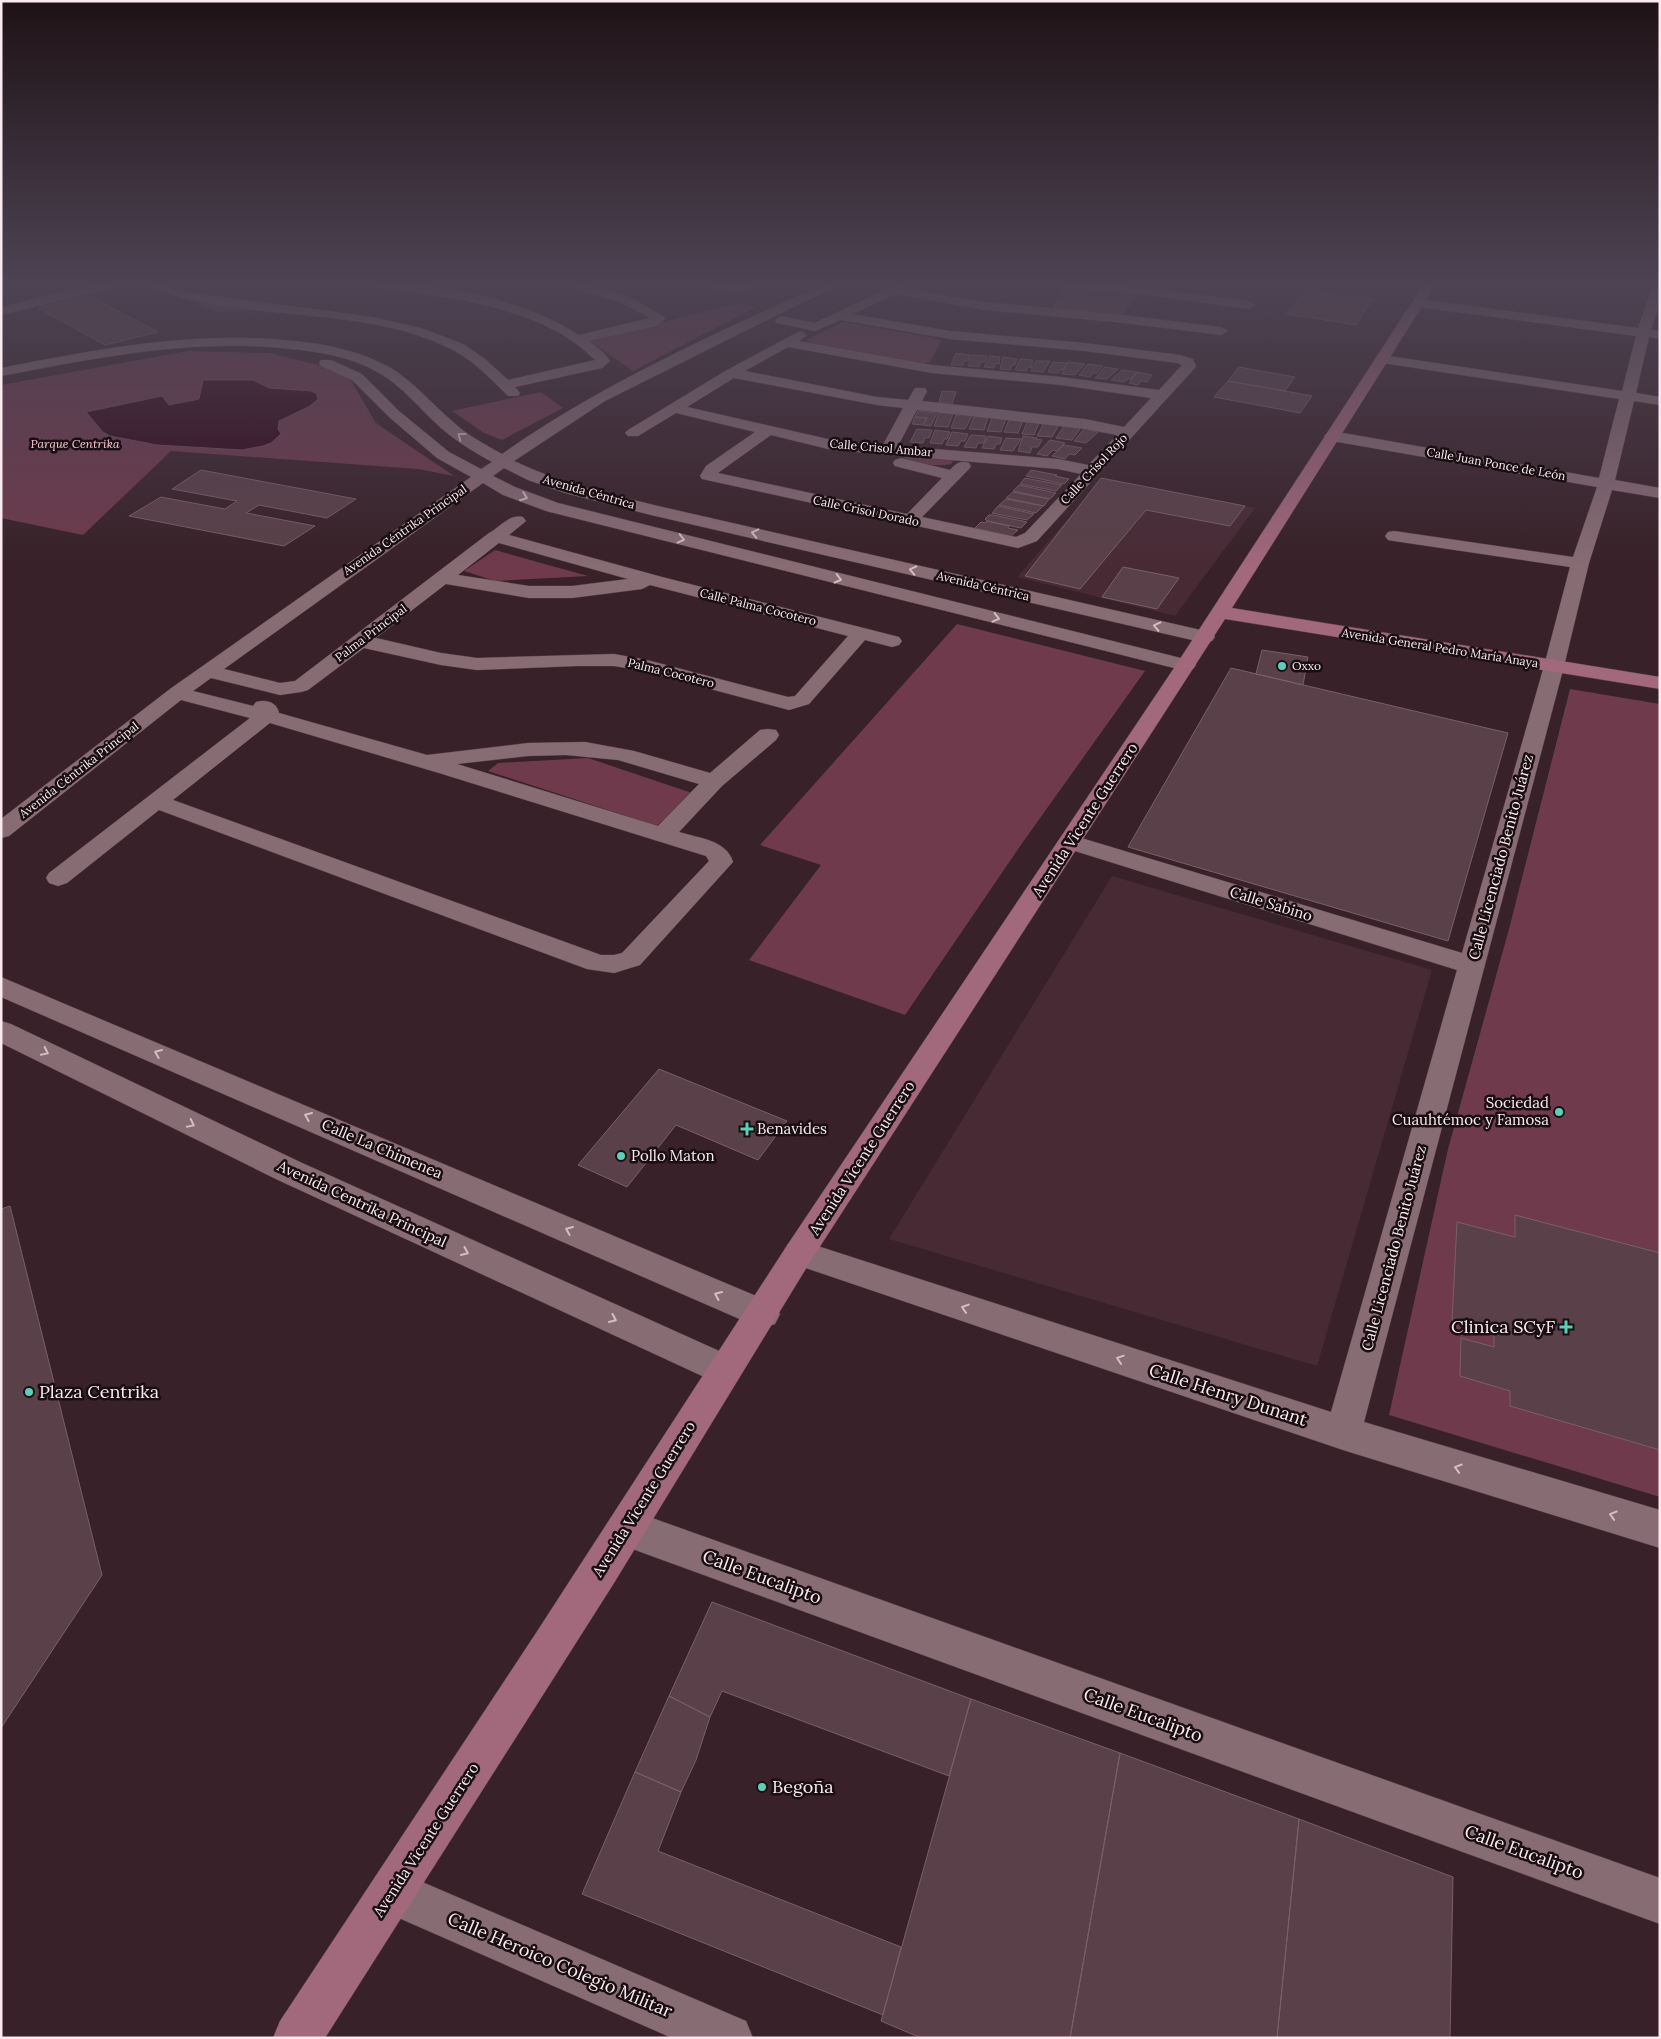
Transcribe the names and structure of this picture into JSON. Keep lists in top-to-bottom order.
{
  "streets": {
    "main road": ["Avenida General Pedro María Anaya", "Avenida Vicente Guerrero"],
    "street": [
      "Calle Crisol Ambar",
      "Calle Juan Ponce de León",
      "Calle Crisol Rojo",
      "Avenida Céntrica",
      "Calle Crisol Dorado",
      "Avenida Céntrika Principal",
      "Calle Palma Cocotero",
      "Palma Principal",
      "Palma Cocotero",
      "Calle Licenciado Benito Juárez",
      "Calle Sabino",
      "Calle La Chimenea",
      "Avenida Centrika Principal",
      "Calle Henry Dunant",
      "Calle Eucalipto",
      "Calle Heroico Colegio Militar"
    ]
  },
  "crossings": [
    ["Calle Crisol Ambar", "Calle Crisol Rojo"],
    ["Calle Crisol Ambar", "Calle Crisol Dorado"],
    ["Calle Juan Ponce de León", "Avenida Vicente Guerrero"],
    ["Calle Juan Ponce de León", "Calle Licenciado Benito Juárez"],
    ["Calle Crisol Rojo", "Calle Crisol Dorado"],
    ["Avenida Céntrica", "Avenida Céntrika Principal"],
    ["Avenida Céntrica", "Avenida Vicente Guerrero"],
    ["Avenida Céntrika Principal", "Palma Principal"],
    ["Calle Palma Cocotero", "Palma Principal"],
    ["Calle Palma Cocotero", "Palma Cocotero"],
    ["Palma Principal", "Palma Cocotero"],
    ["Avenida General Pedro María Anaya", "Avenida Vicente Guerrero"],
    ["Avenida General Pedro María Anaya", "Calle Licenciado Benito Juárez"],
    ["Avenida Vicente Guerrero", "Calle Sabino"],
    ["Avenida Vicente Guerrero", "Calle La Chimenea"],
    ["Avenida Vicente Guerrero", "Avenida Centrika Principal"],
    ["Avenida Vicente Guerrero", "Calle Henry Dunant"],
    ["Avenida Vicente Guerrero", "Calle Eucalipto"],
    ["Avenida Vicente Guerrero", "Calle Heroico Colegio Militar"],
    ["Calle Licenciado Benito Juárez", "Calle Sabino"],
    ["Calle Licenciado Benito Juárez", "Calle Henry Dunant"]
  ],
  "one_way": ["Calle La Chimenea", "Avenida Centrika Principal", "Calle Henry Dunant"],
  "parks": ["Parque Centrika"],
  "places": {
    "other": [
      "Oxxo",
      "Sociedad Cuauhtémoc y Famosa",
      "Pollo Maton",
      "Plaza Centrika",
      "Begoña"
    ],
    "health": ["Benavides", "Clinica SCyF"]
  }
}
